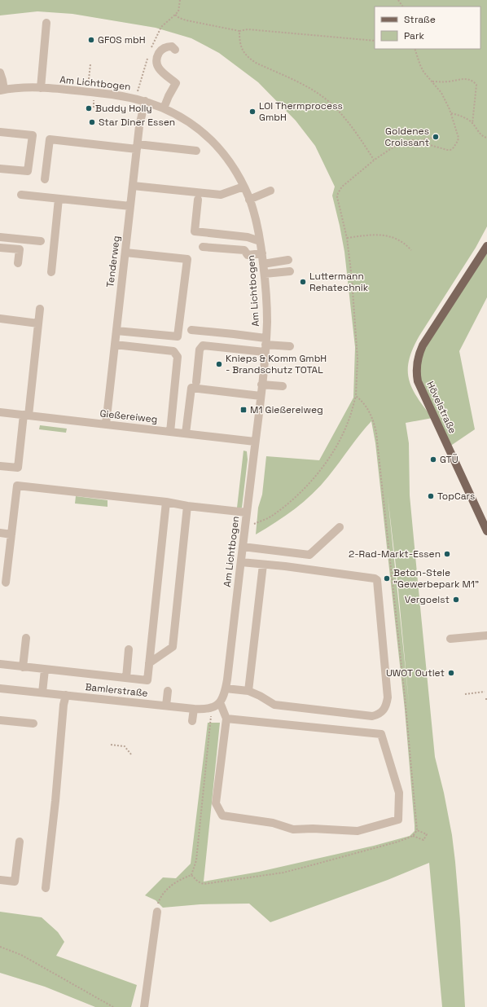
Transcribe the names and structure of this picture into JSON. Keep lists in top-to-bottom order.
{
  "streets": {
    "main road": ["Hövelstraße"],
    "street": [
      "Am Lichtbogen",
      "Tenderweg",
      "Gießereiweg",
      "Bamlerstraße"
    ]
  },
  "crossings": [
    ["Am Lichtbogen", "Tenderweg"],
    ["Am Lichtbogen", "Gießereiweg"],
    ["Tenderweg", "Gießereiweg"]
  ],
  "places": {
    "other": [
      "GFOS mbH",
      "Buddy Holly",
      "LOI Thermprocess GmbH",
      "Star Diner Essen",
      "Goldenes Croissant",
      "Luttermann Rehatechnik",
      "Knieps & Komm GmbH - Brandschutz TOTAL",
      "GTÜ",
      "TopCars",
      "2-Rad-Markt-Essen",
      "Beton-Stele \"Gewerbepark M1\"",
      "Vergoelst",
      "UWOT Outlet"
    ],
    "transit": ["M1 Gießereiweg"]
  },
  "legend": ["Straße", "Park"]
}
